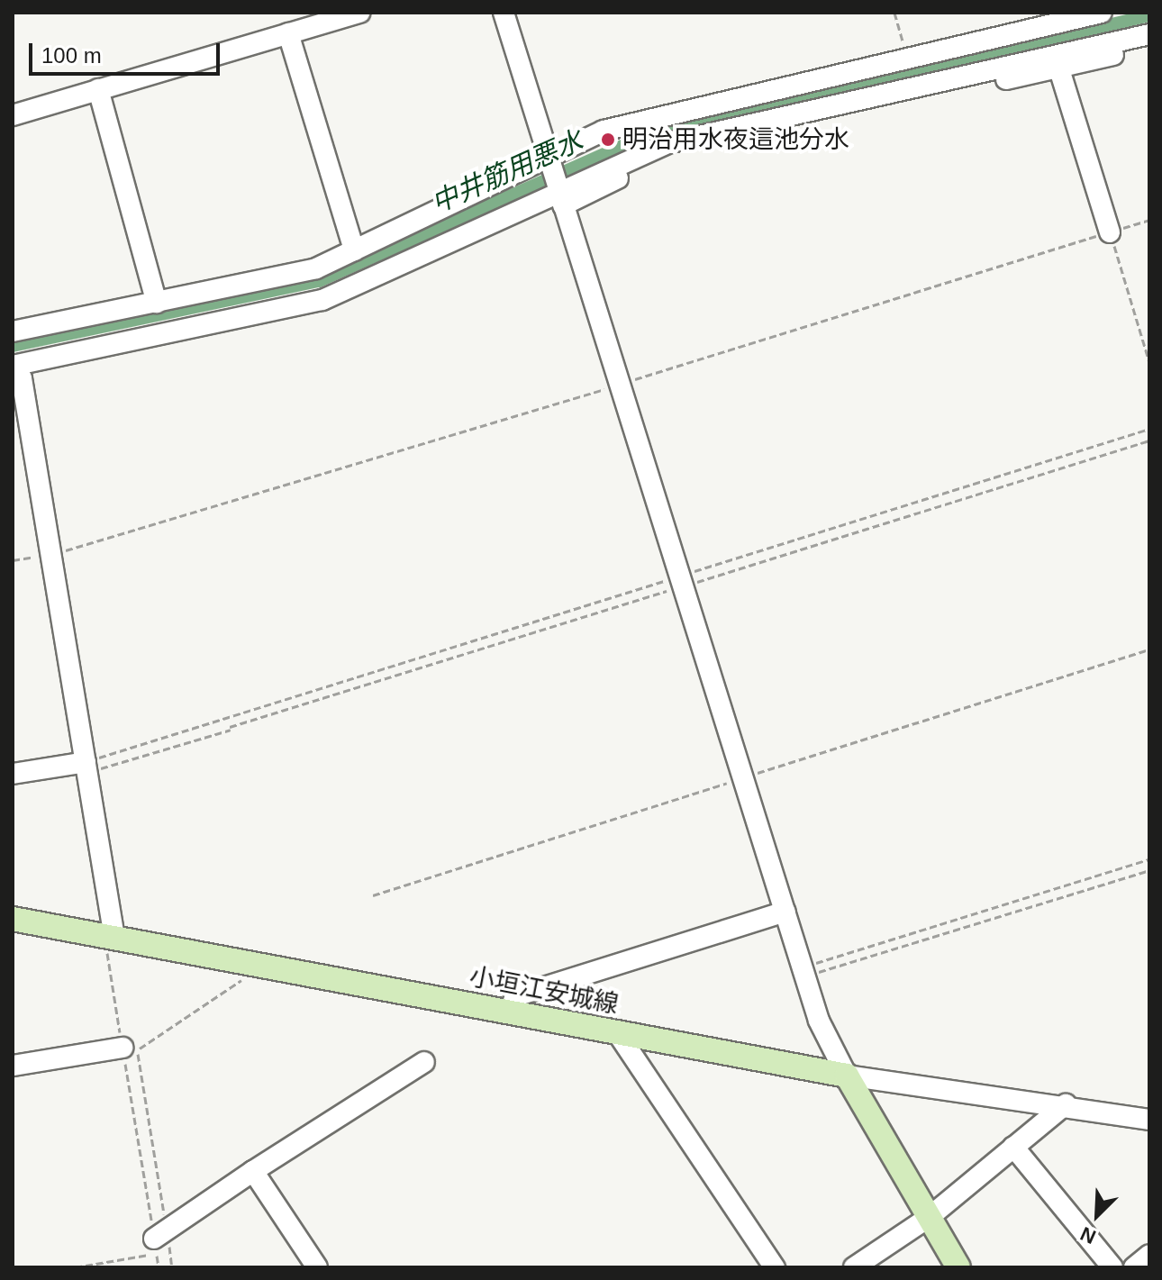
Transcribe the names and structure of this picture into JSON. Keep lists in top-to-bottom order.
{
  "streets": {
    "main road": ["小垣江安城線"]
  },
  "water": ["中井筋用悪水"],
  "places": ["明治用水夜這池分水"],
  "scale_bar": "100 m",
  "north": "bottom left"
}
